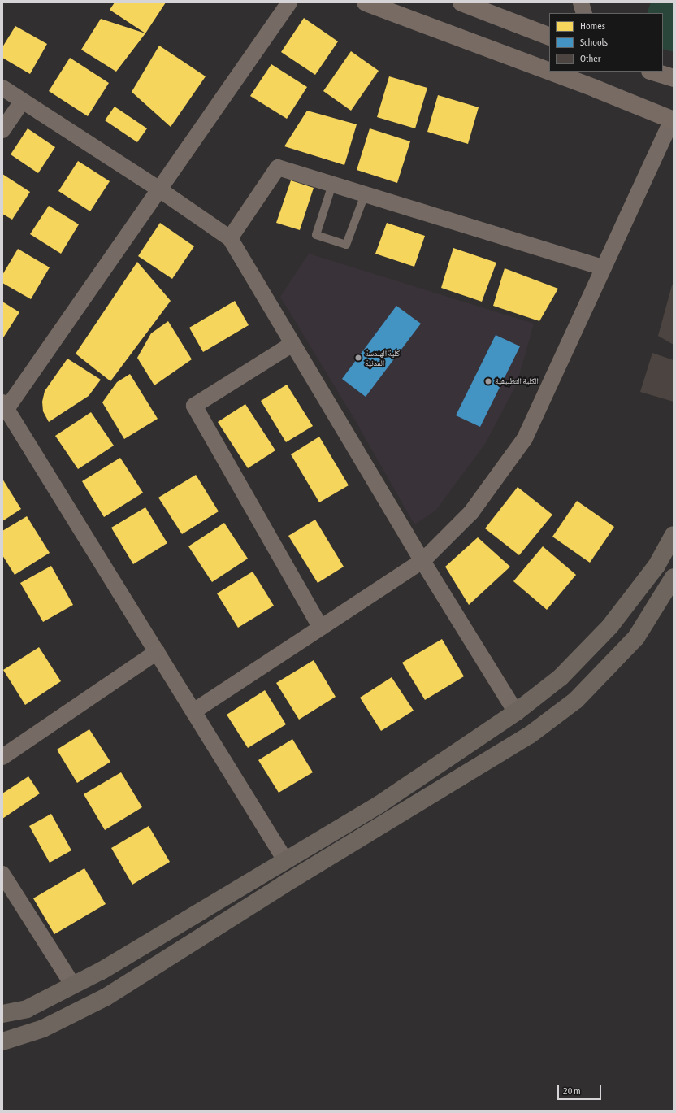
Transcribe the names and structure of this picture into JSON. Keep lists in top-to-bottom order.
{
  "places": ["كلية الهندسة المدنية", "الكلية التطبيقية"],
  "legend": ["Homes", "Schools", "Other"],
  "scale_bar": "20 m"
}
